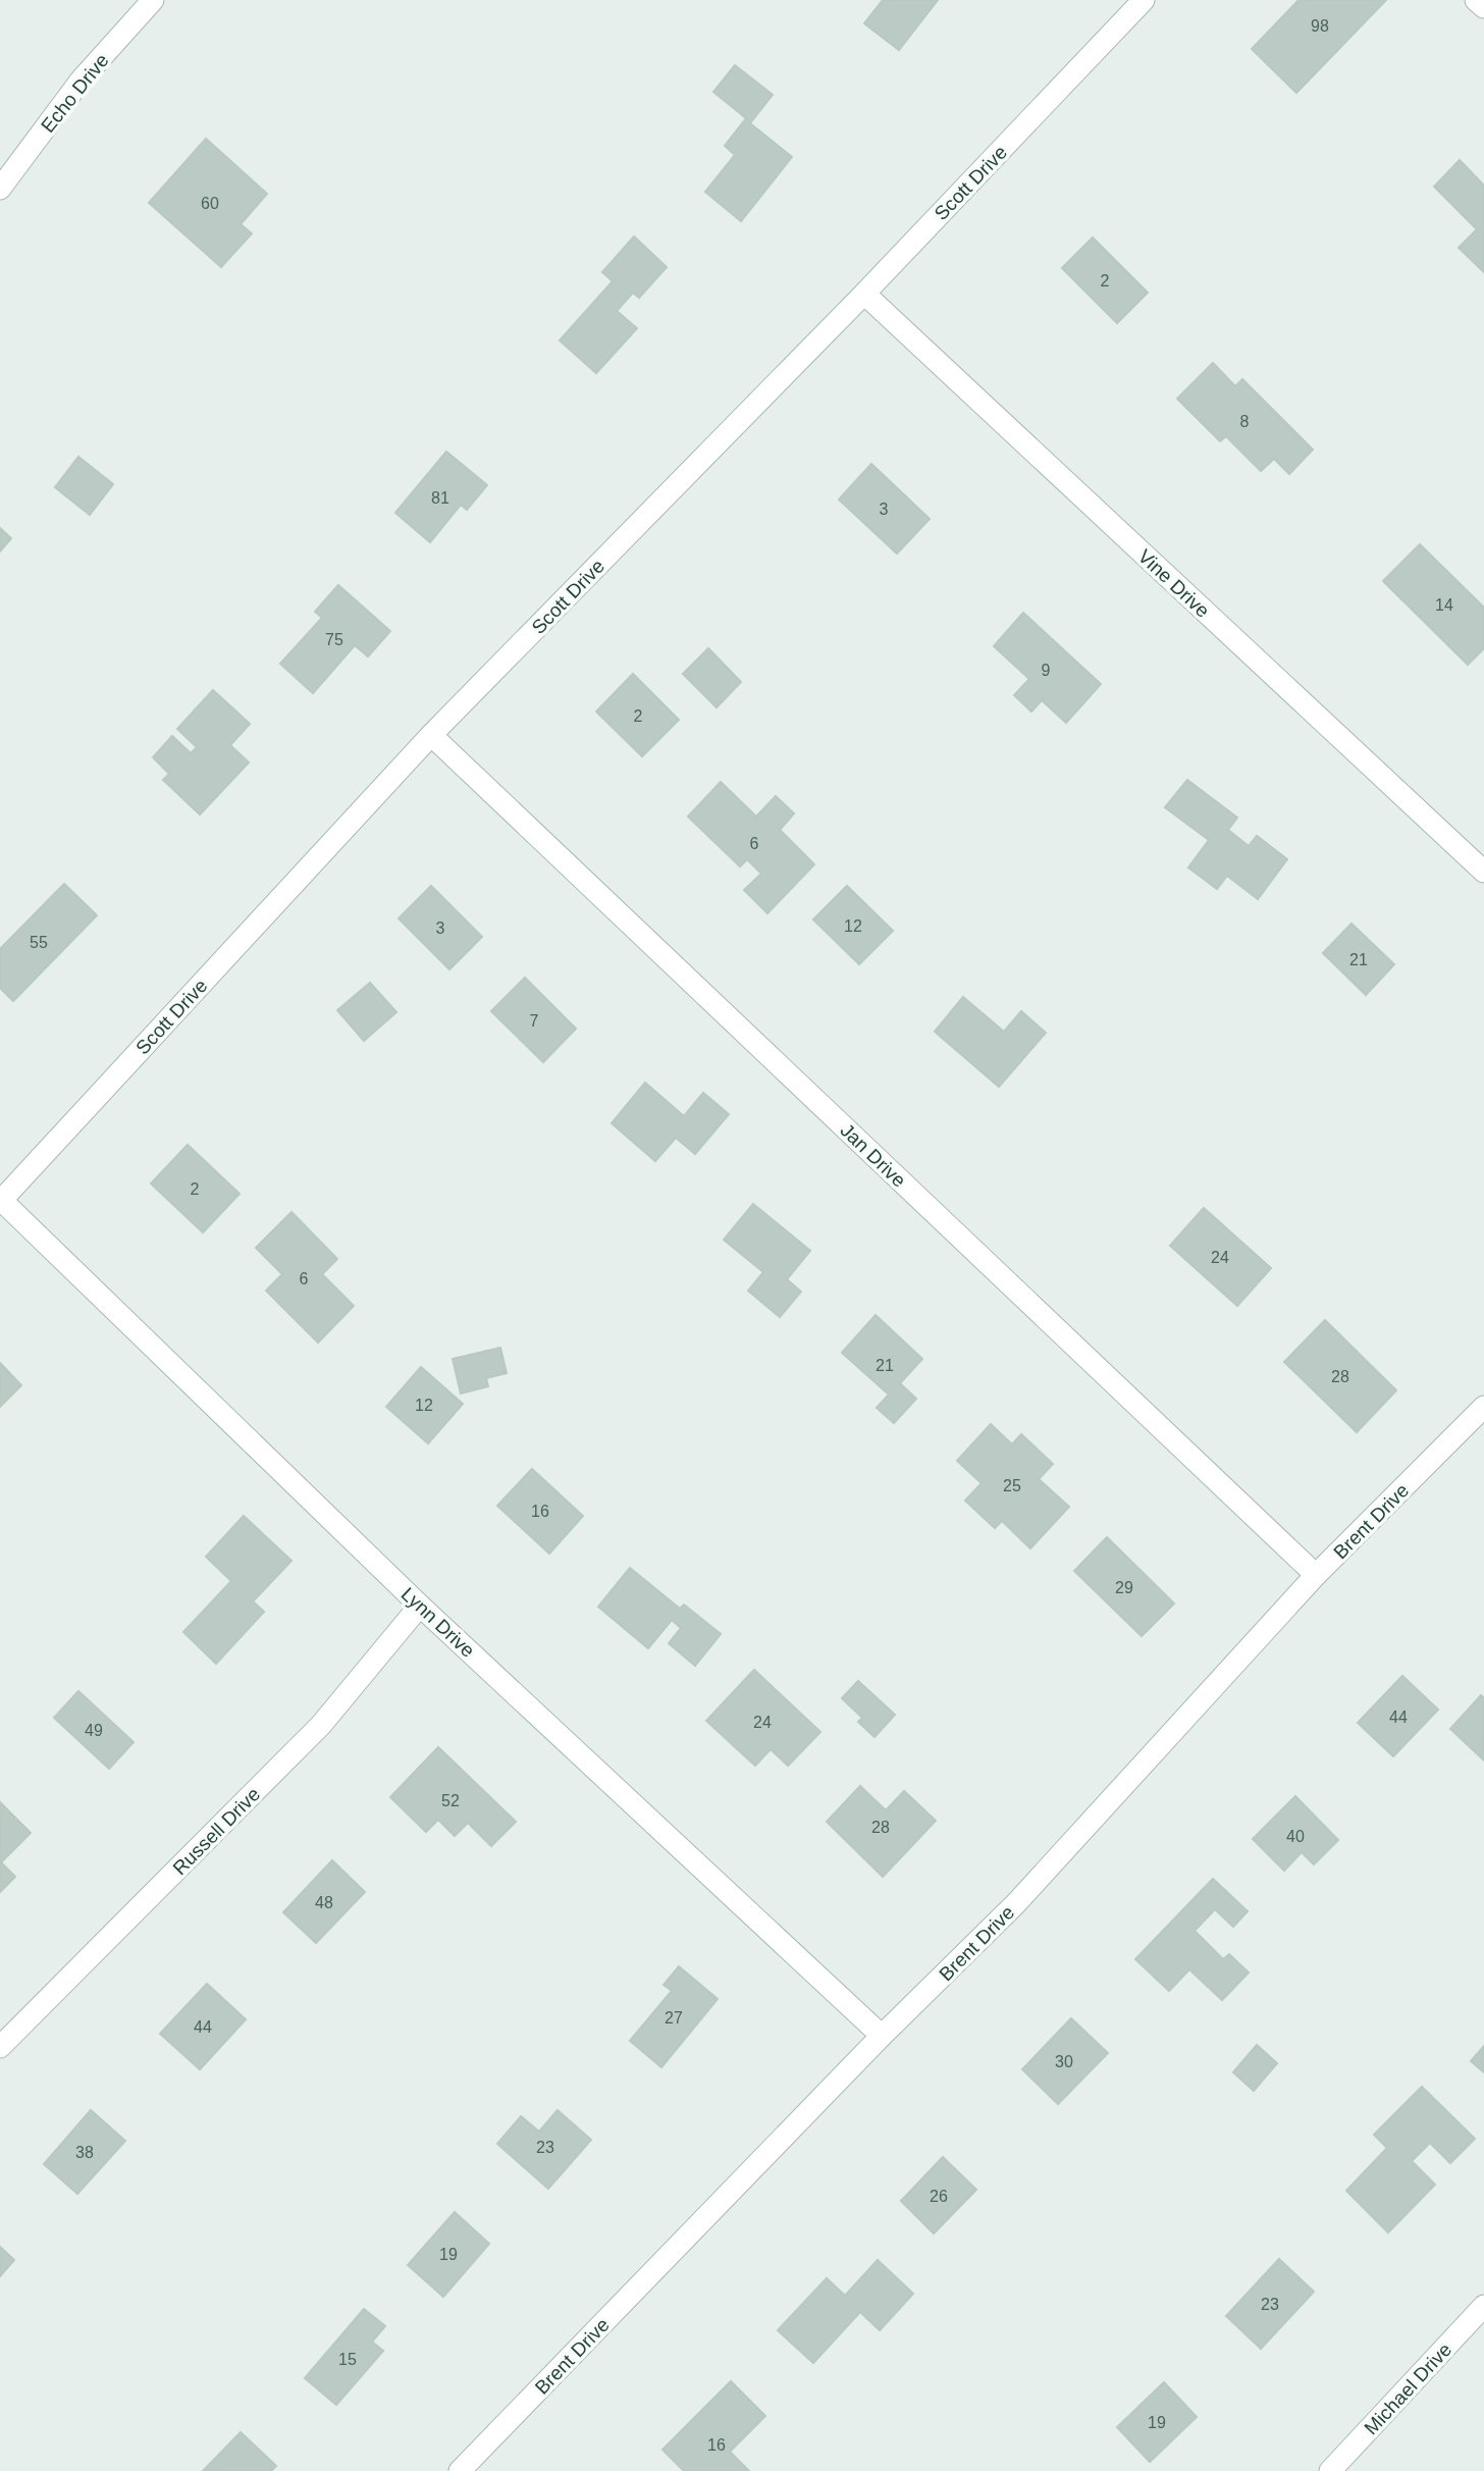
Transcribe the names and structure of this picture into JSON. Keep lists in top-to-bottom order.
{
  "streets": {
    "street": [
      "Echo Drive",
      "Scott Drive",
      "Vine Drive",
      "Jan Drive",
      "Brent Drive",
      "Lynn Drive",
      "Russell Drive",
      "Michael Drive"
    ]
  },
  "crossings": [
    ["Scott Drive", "Vine Drive"],
    ["Scott Drive", "Jan Drive"],
    ["Scott Drive", "Lynn Drive"],
    ["Jan Drive", "Brent Drive"],
    ["Brent Drive", "Lynn Drive"],
    ["Lynn Drive", "Russell Drive"]
  ],
  "house_numbers": [
    "98",
    "60",
    "2",
    "8",
    "81",
    "3",
    "14",
    "75",
    "9",
    "2",
    "6",
    "12",
    "3",
    "55",
    "21",
    "7",
    "2",
    "24",
    "6",
    "21",
    "28",
    "12",
    "25",
    "16",
    "29",
    "44",
    "24",
    "49",
    "52",
    "28",
    "40",
    "48",
    "27",
    "44",
    "30",
    "23",
    "38",
    "26",
    "19",
    "23",
    "15",
    "19",
    "16"
  ]
}
